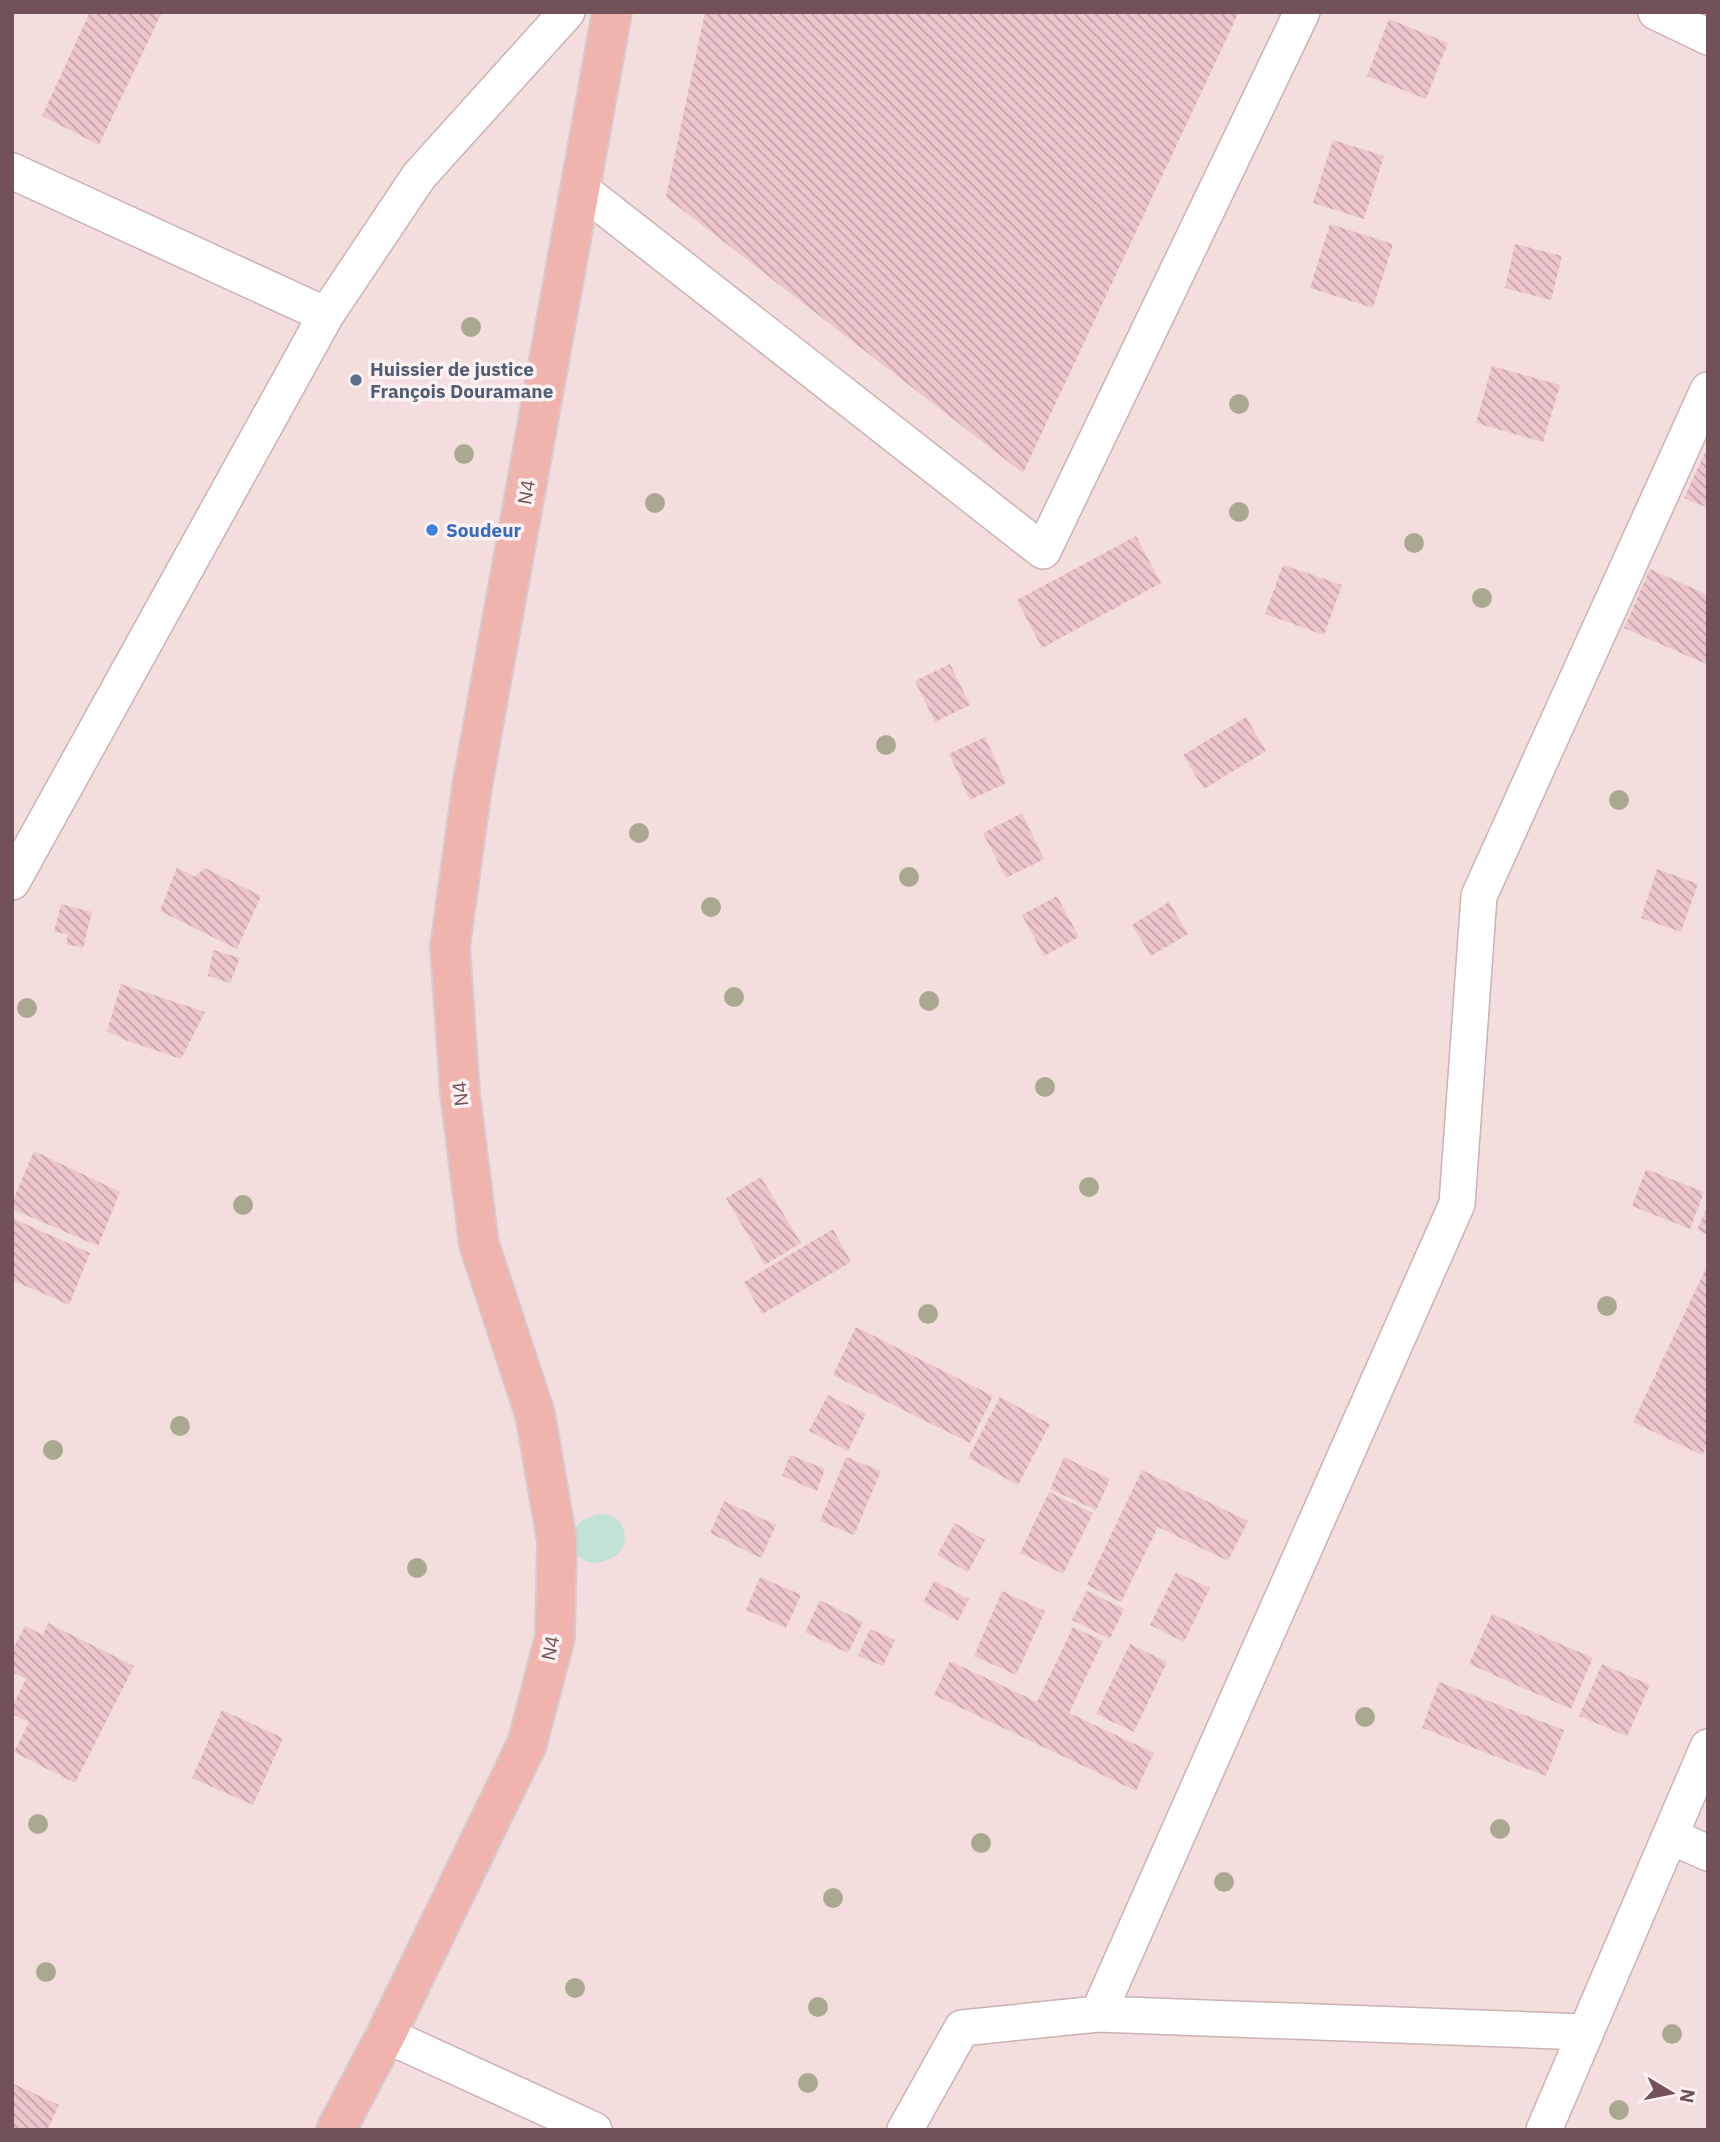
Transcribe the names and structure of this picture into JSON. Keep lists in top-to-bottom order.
{
  "streets": {
    "main road": ["N4"]
  },
  "places": ["Huissier de justice François Douramane", "Soudeur"],
  "north": "right"
}
